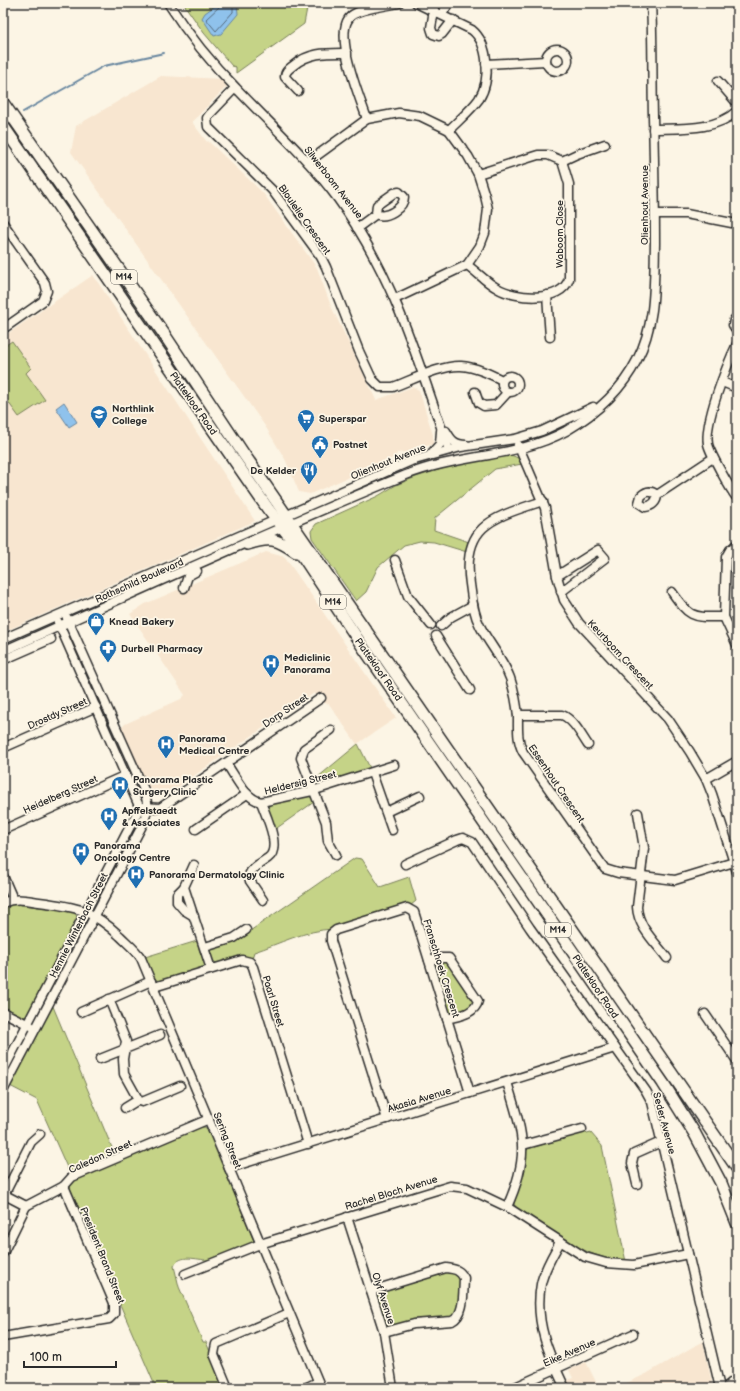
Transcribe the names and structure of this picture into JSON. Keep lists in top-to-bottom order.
{
  "streets": {
    "main road": ["M14", "Plattekloof Road"],
    "street": [
      "Silwerboom Avenue",
      "Olienhout Avenue",
      "Bloulelie Crescent",
      "Waboom Close",
      "Rothschild Boulevard",
      "Keurboom Crescent",
      "Dorp Street",
      "Drostdy Street",
      "Heldersig Street",
      "Essenhout Crescent",
      "Heidelberg Street",
      "Hennie Winterbach Street",
      "Franschhoek Crescent",
      "Paarl Street",
      "Akasia Avenue",
      "Seder Avenue",
      "Sering Street",
      "Caledon Street",
      "Rachel Bloch Avenue",
      "President Brand Street",
      "Olyf Avenue",
      "Eike Avenue"
    ]
  },
  "crossings": [
    ["Silwerboom Avenue", "Olienhout Avenue"],
    ["Silwerboom Avenue", "Bloulelie Crescent"],
    ["Olienhout Avenue", "Plattekloof Road"],
    ["Olienhout Avenue", "Rothschild Boulevard"],
    ["Olienhout Avenue", "Keurboom Crescent"],
    ["Plattekloof Road", "Rothschild Boulevard"],
    ["Keurboom Crescent", "Essenhout Crescent"],
    ["Dorp Street", "Heldersig Street"],
    ["Dorp Street", "Hennie Winterbach Street"],
    ["Hennie Winterbach Street", "Sering Street"],
    ["Franschhoek Crescent", "Akasia Avenue"],
    ["Paarl Street", "Akasia Avenue"],
    ["Paarl Street", "Sering Street"],
    ["Akasia Avenue", "Seder Avenue"],
    ["Akasia Avenue", "Sering Street"],
    ["Seder Avenue", "Rachel Bloch Avenue"],
    ["Sering Street", "Caledon Street"],
    ["Sering Street", "Rachel Bloch Avenue"],
    ["Caledon Street", "President Brand Street"],
    ["Rachel Bloch Avenue", "Olyf Avenue"]
  ],
  "places": {
    "school or university": ["Northlink College"],
    "supermarket": ["Superspar"],
    "public building": ["Postnet"],
    "restaurant": ["De Kelder"],
    "shop": ["Knead Bakery"],
    "pharmacy": ["Durbell Pharmacy"],
    "hospital": [
      "Mediclinic Panorama",
      "Panorama Medical Centre",
      "Panorama Plastic Surgery Clinic",
      "Apffelstaedt & Associates",
      "Panorama Oncology Centre",
      "Panorama Dermatology Clinic"
    ]
  },
  "scale_bar": "100 m"
}
